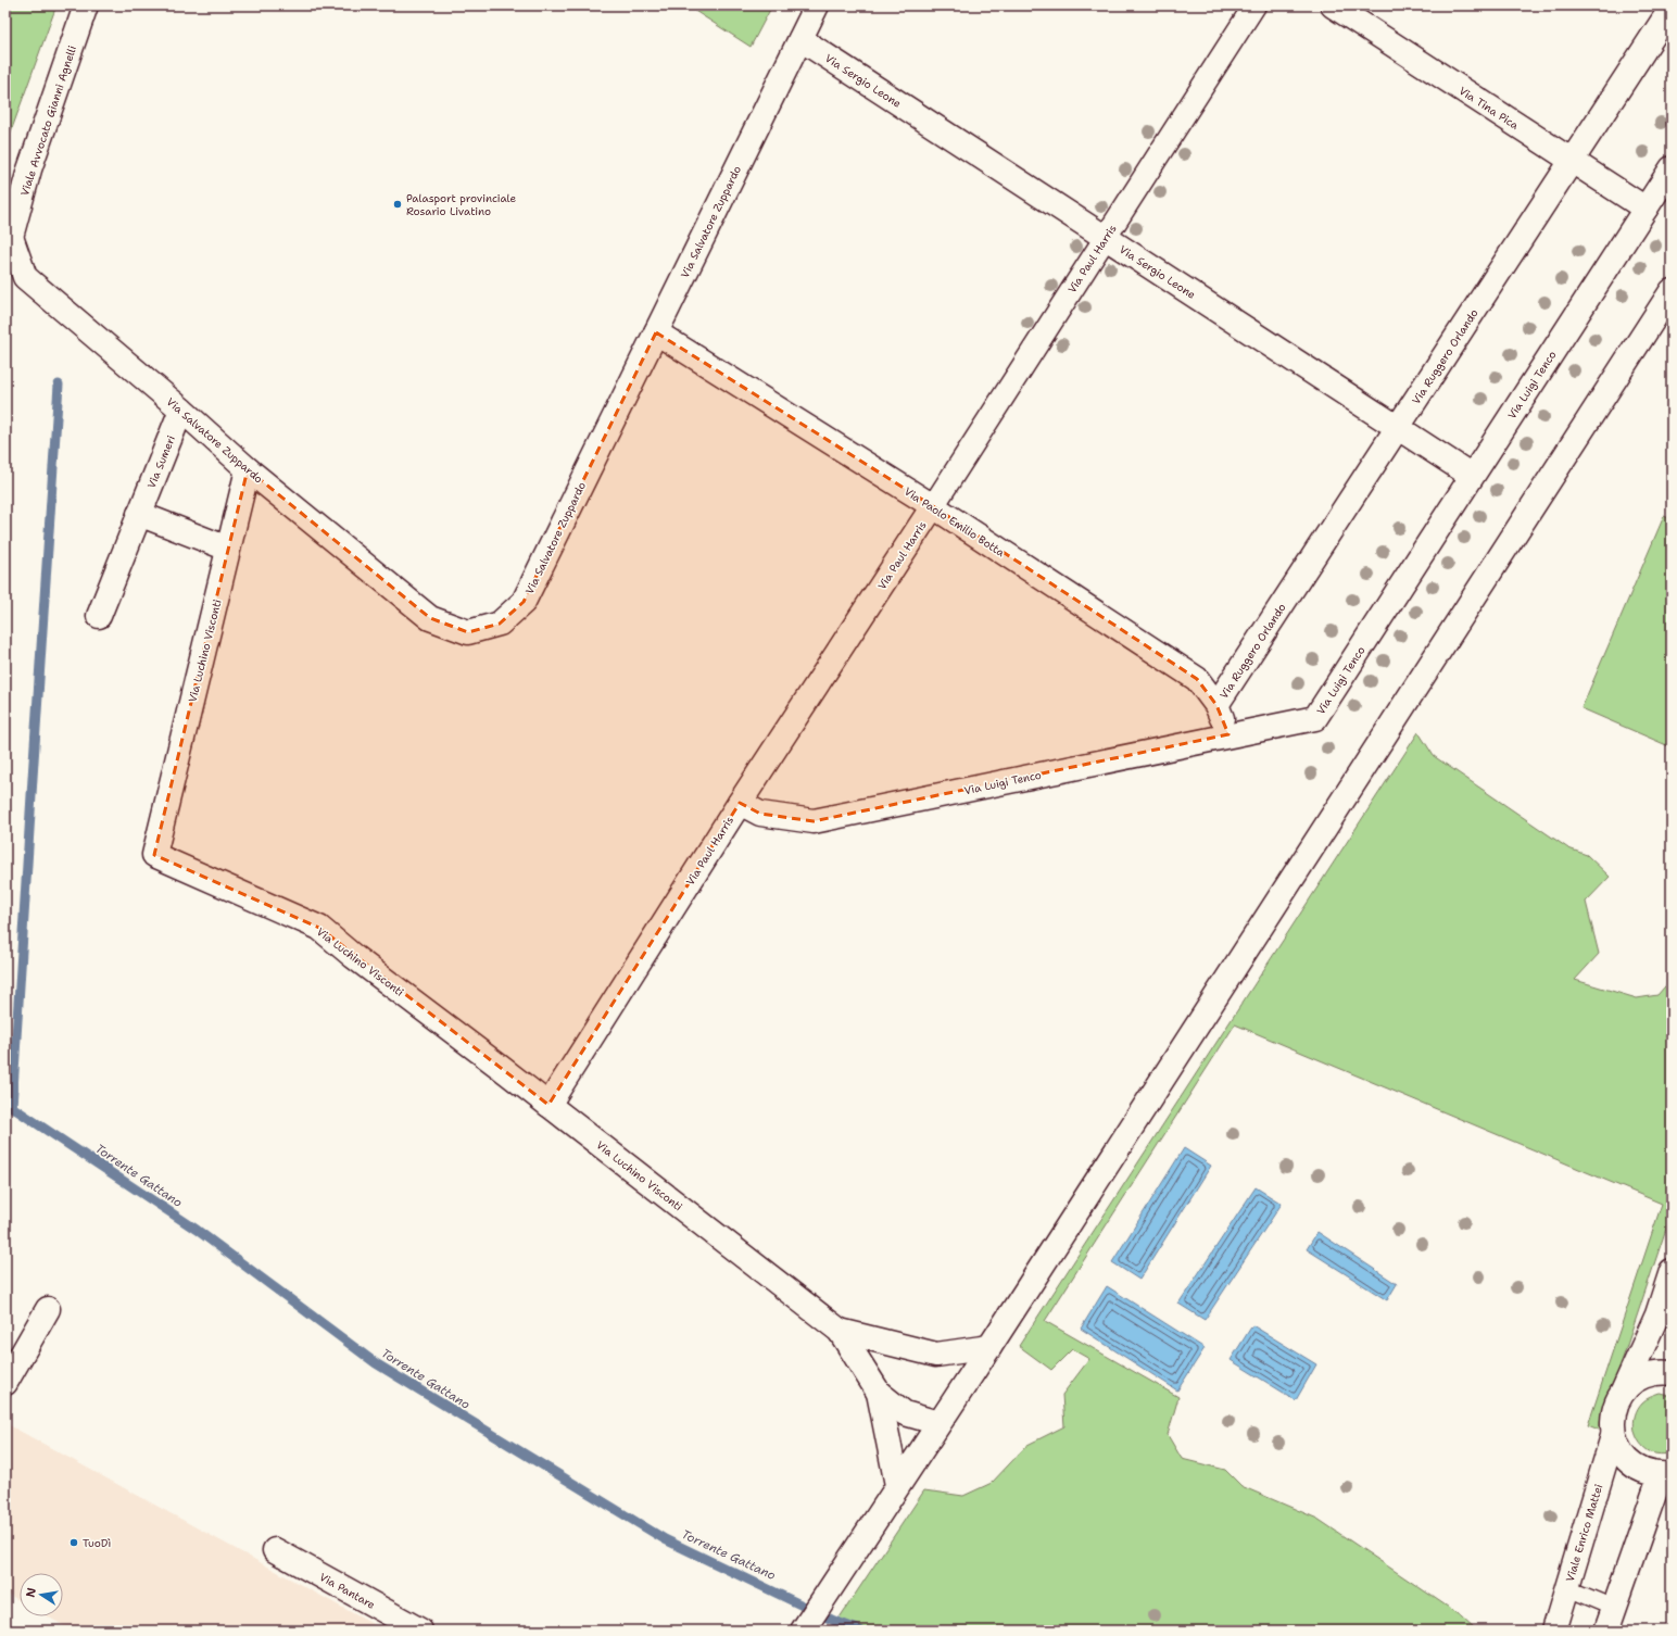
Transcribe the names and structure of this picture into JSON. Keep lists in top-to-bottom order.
{
  "streets": {
    "street": [
      "Via Sergio Leone",
      "Via Tina Pica",
      "Viale Avvocato Gianni Agnelli",
      "Via Salvatore Zuppardo",
      "Via Paul Harris",
      "Via Ruggero Orlando",
      "Via Luigi Tenco",
      "Via Sumeri",
      "Via Paolo Emilio Botta",
      "Via Luchino Visconti",
      "Viale Enrico Mattei",
      "Via Pantare"
    ]
  },
  "crossings": [
    ["Via Sergio Leone", "Via Salvatore Zuppardo"],
    ["Via Sergio Leone", "Via Paul Harris"],
    ["Via Sergio Leone", "Via Ruggero Orlando"],
    ["Via Sergio Leone", "Via Luigi Tenco"],
    ["Via Tina Pica", "Via Ruggero Orlando"],
    ["Via Tina Pica", "Via Luigi Tenco"],
    ["Viale Avvocato Gianni Agnelli", "Via Salvatore Zuppardo"],
    ["Via Salvatore Zuppardo", "Via Sumeri"],
    ["Via Salvatore Zuppardo", "Via Paolo Emilio Botta"],
    ["Via Salvatore Zuppardo", "Via Luchino Visconti"],
    ["Via Paul Harris", "Via Luigi Tenco"],
    ["Via Paul Harris", "Via Paolo Emilio Botta"],
    ["Via Paul Harris", "Via Luchino Visconti"],
    ["Via Ruggero Orlando", "Via Paolo Emilio Botta"],
    ["Via Luigi Tenco", "Via Paolo Emilio Botta"]
  ],
  "water": ["Torrente Gattano"],
  "places": ["Palasport provinciale Rosario Livatino", "TuoDì"],
  "north": "left"
}
